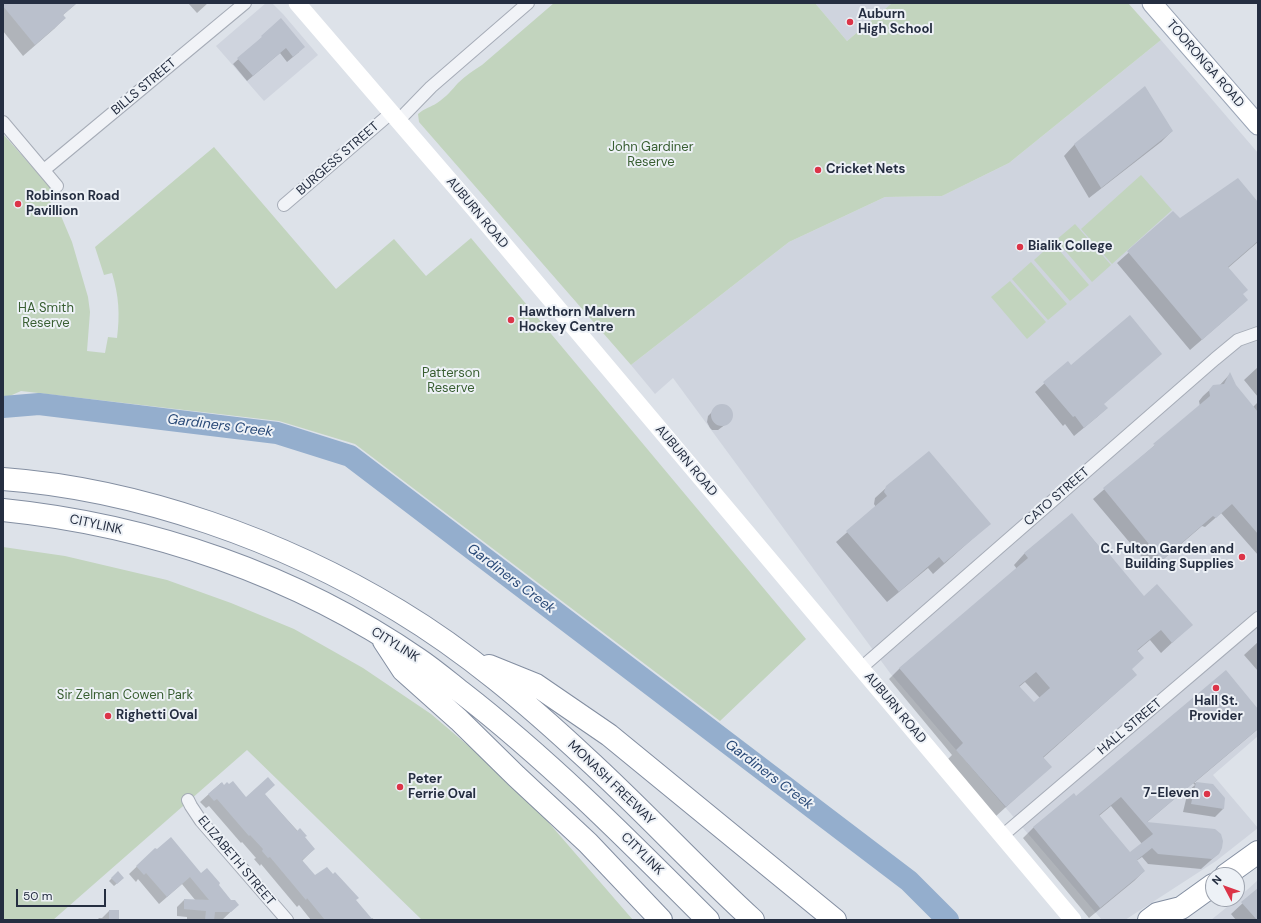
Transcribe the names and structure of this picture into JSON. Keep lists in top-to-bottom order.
{
  "streets": {
    "highway": ["CITYLINK", "MONASH FREEWAY"],
    "main road": ["TOORONGA ROAD", "AUBURN ROAD"],
    "street": [
      "BILLS STREET",
      "BURGESS STREET",
      "CATO STREET",
      "HALL STREET",
      "ELIZABETH STREET"
    ]
  },
  "crossings": [
    ["BURGESS STREET", "AUBURN ROAD"],
    ["AUBURN ROAD", "CATO STREET"],
    ["AUBURN ROAD", "HALL STREET"]
  ],
  "water": ["Gardiners Creek"],
  "parks": [
    "John Gardiner Reserve",
    "HA Smith Reserve",
    "Patterson Reserve",
    "Sir Zelman Cowen Park"
  ],
  "places": [
    "Auburn High School",
    "Cricket Nets",
    "Robinson Road Pavillion",
    "Bialik College",
    "Hawthorn Malvern Hockey Centre",
    "C. Fulton Garden and Building Supplies",
    "Hall St. Provider",
    "Righetti Oval",
    "Peter Ferrie Oval",
    "7-Eleven"
  ],
  "scale_bar": "50 m",
  "north": "top left"
}
